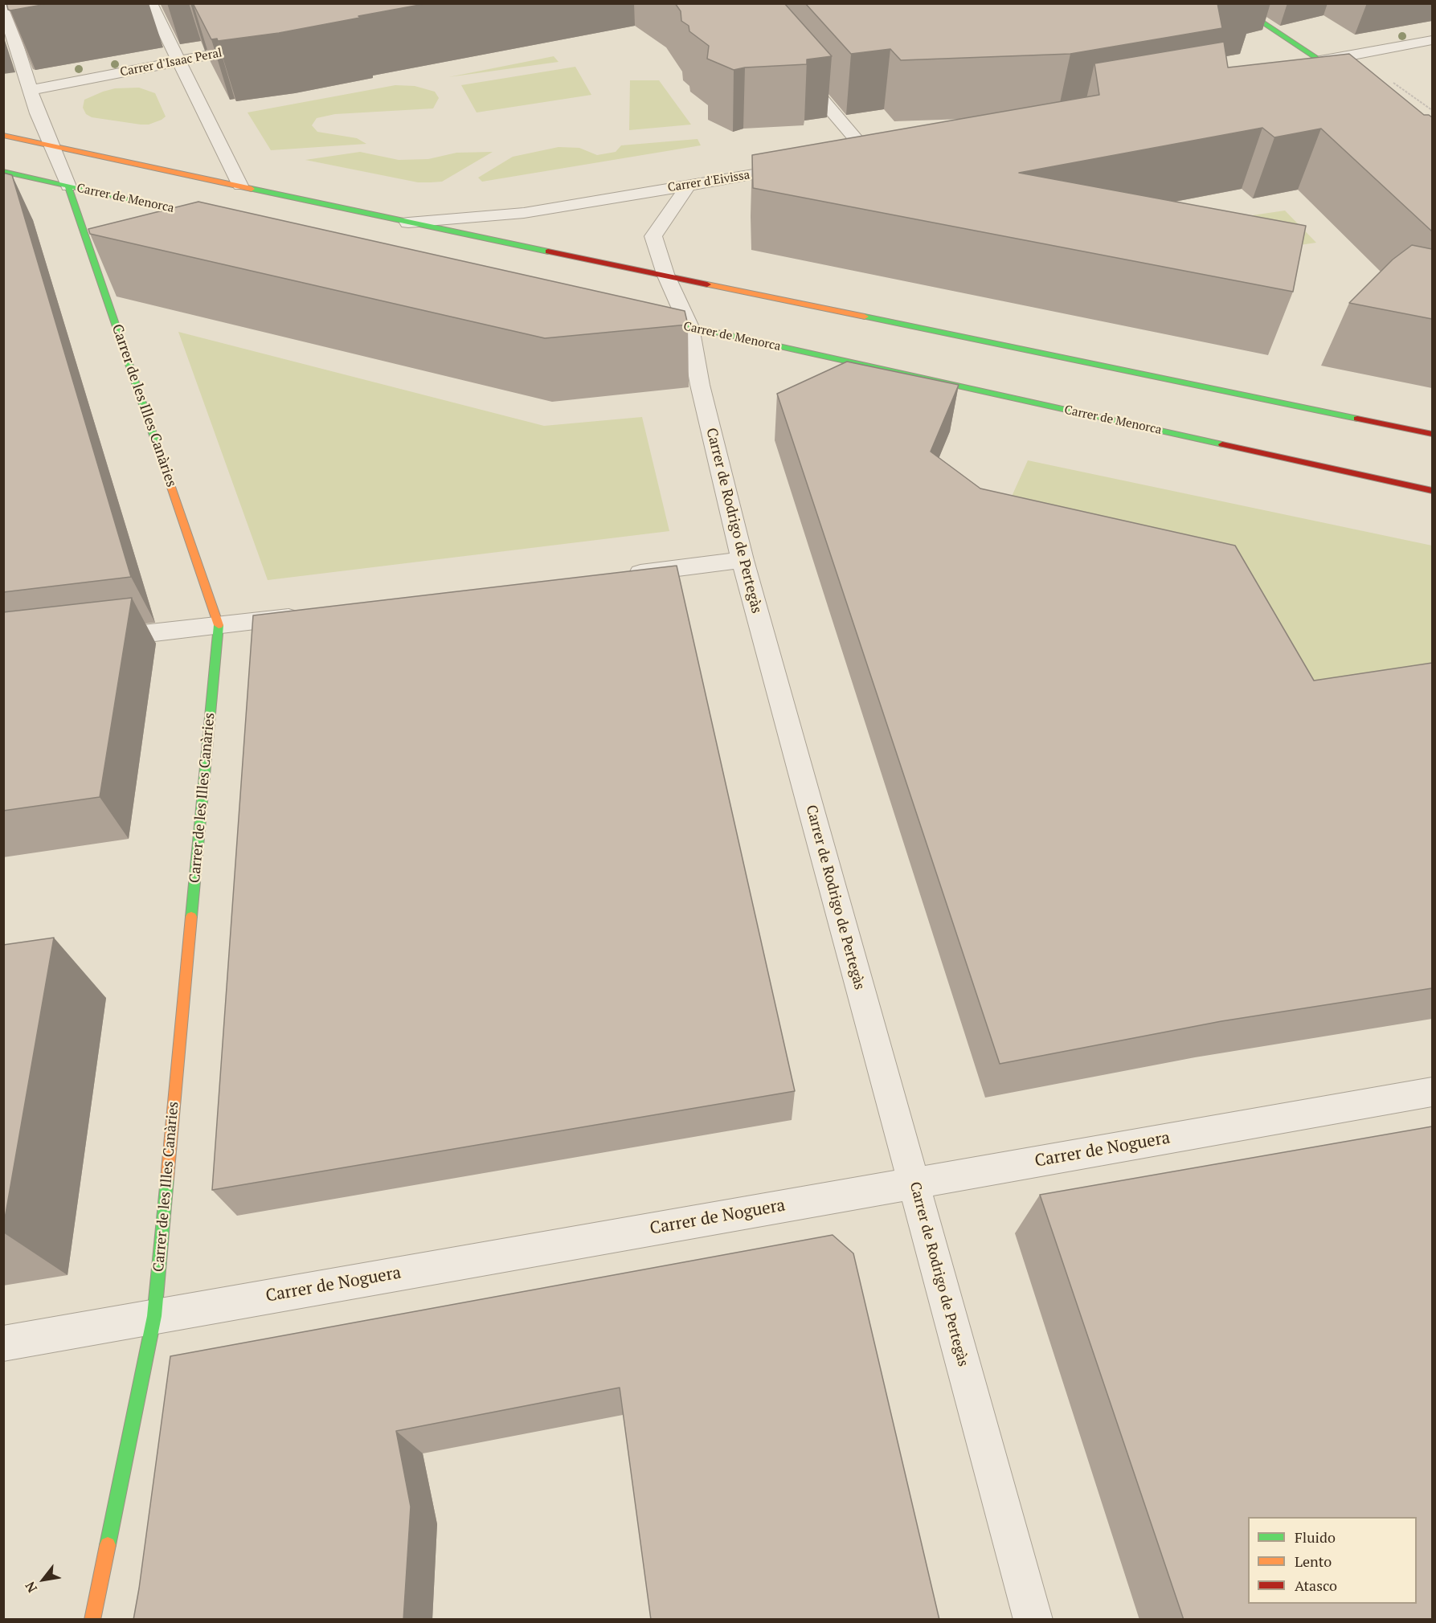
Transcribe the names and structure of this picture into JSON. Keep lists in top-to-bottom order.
{
  "streets": {
    "main road": ["Carrer de Menorca", "Carrer de les Illes Canàries"],
    "street": [
      "Carrer d'Isaac Peral",
      "Carrer d'Eivissa",
      "Carrer de Rodrigo de Pertegàs",
      "Carrer de Noguera"
    ]
  },
  "crossings": [
    ["Carrer d'Isaac Peral", "Carrer de les Illes Canàries"],
    ["Carrer d'Eivissa", "Carrer de Rodrigo de Pertegàs"],
    ["Carrer de Menorca", "Carrer de les Illes Canàries"],
    ["Carrer de Menorca", "Carrer de Rodrigo de Pertegàs"],
    ["Carrer de les Illes Canàries", "Carrer de Noguera"],
    ["Carrer de Rodrigo de Pertegàs", "Carrer de Noguera"]
  ],
  "legend": ["Fluido", "Lento", "Atasco"],
  "north": "bottom left"
}
